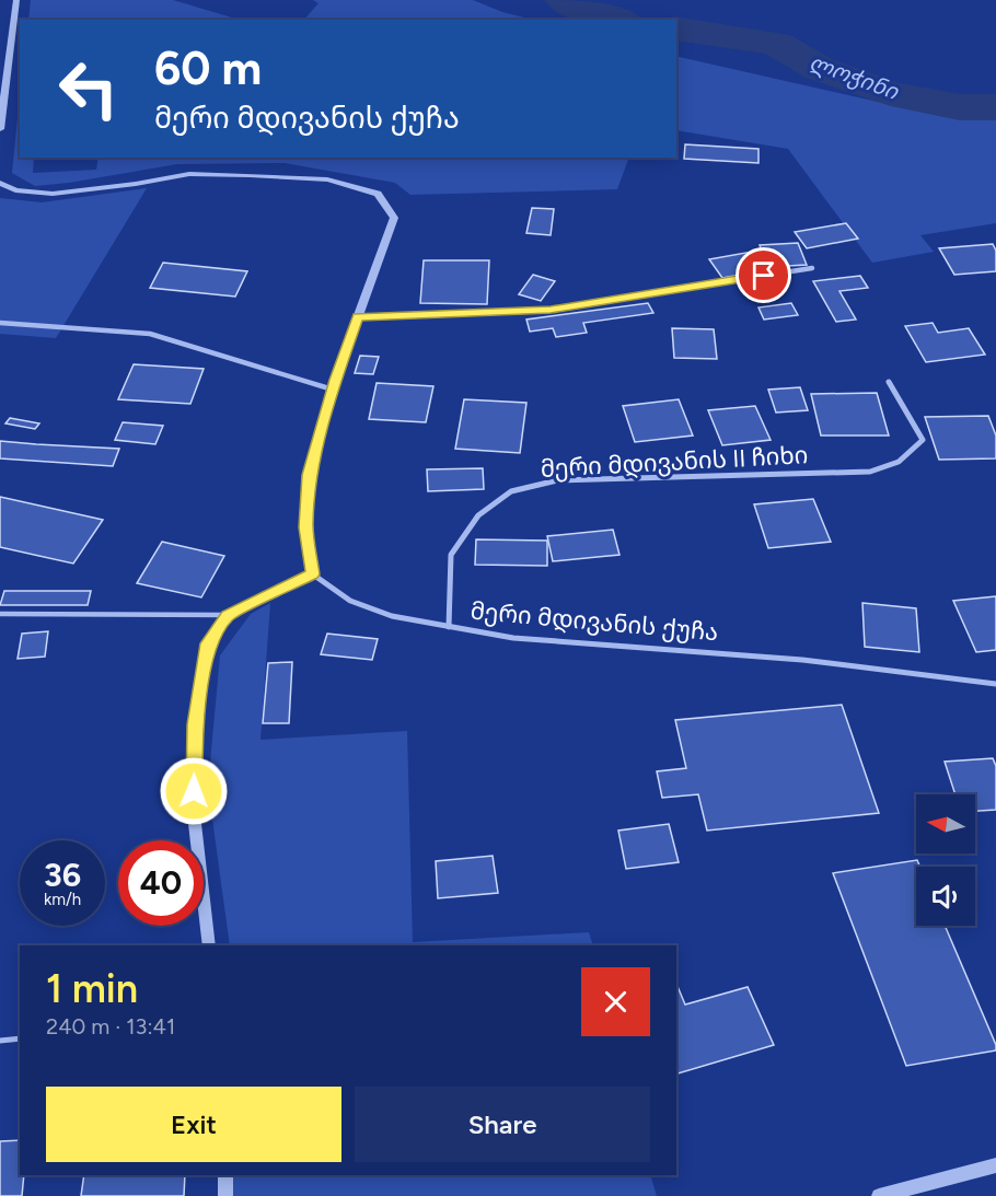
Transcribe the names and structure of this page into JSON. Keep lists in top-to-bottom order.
{
  "streets": {
    "street": ["მერი მდივანის II ჩიხი", "მერი მდივანის ქუჩა"]
  },
  "crossings": [
    ["მერი მდივანის II ჩიხი", "მერი მდივანის ქუჩა"]
  ],
  "water": ["ლოჭინი"],
  "north": "left",
  "page": {
    "turn": ["60 m", "მერი მდივანის ქუჩა"],
    "speed": "36 km/h",
    "limit": "40",
    "heading": ["1 min", "240 m · 13:41"],
    "buttons": ["Exit", "Share"]
  }
}
